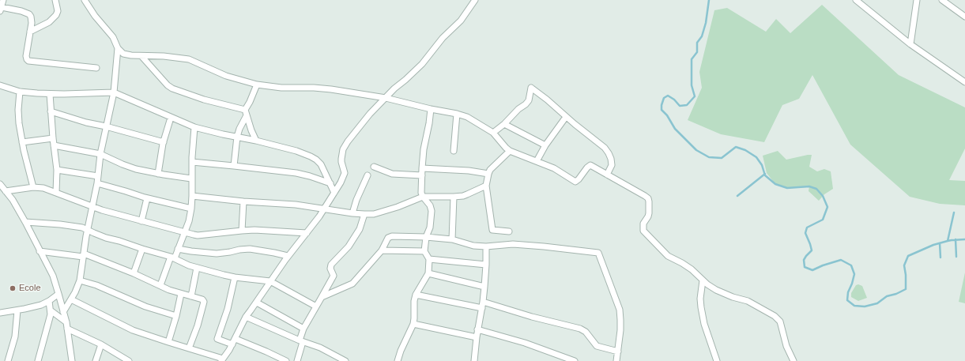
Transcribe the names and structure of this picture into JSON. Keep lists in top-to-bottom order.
{
  "places": ["Ecole"]
}
